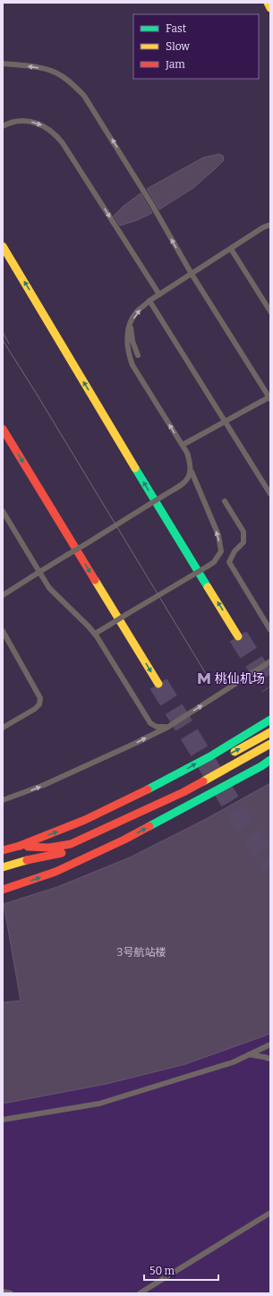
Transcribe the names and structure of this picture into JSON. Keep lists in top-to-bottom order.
{
  "places": {
    "metro station": ["桃仙机场"]
  },
  "house_numbers": ["3号航站楼"],
  "legend": ["Fast", "Slow", "Jam"],
  "scale_bar": "50 m"
}
